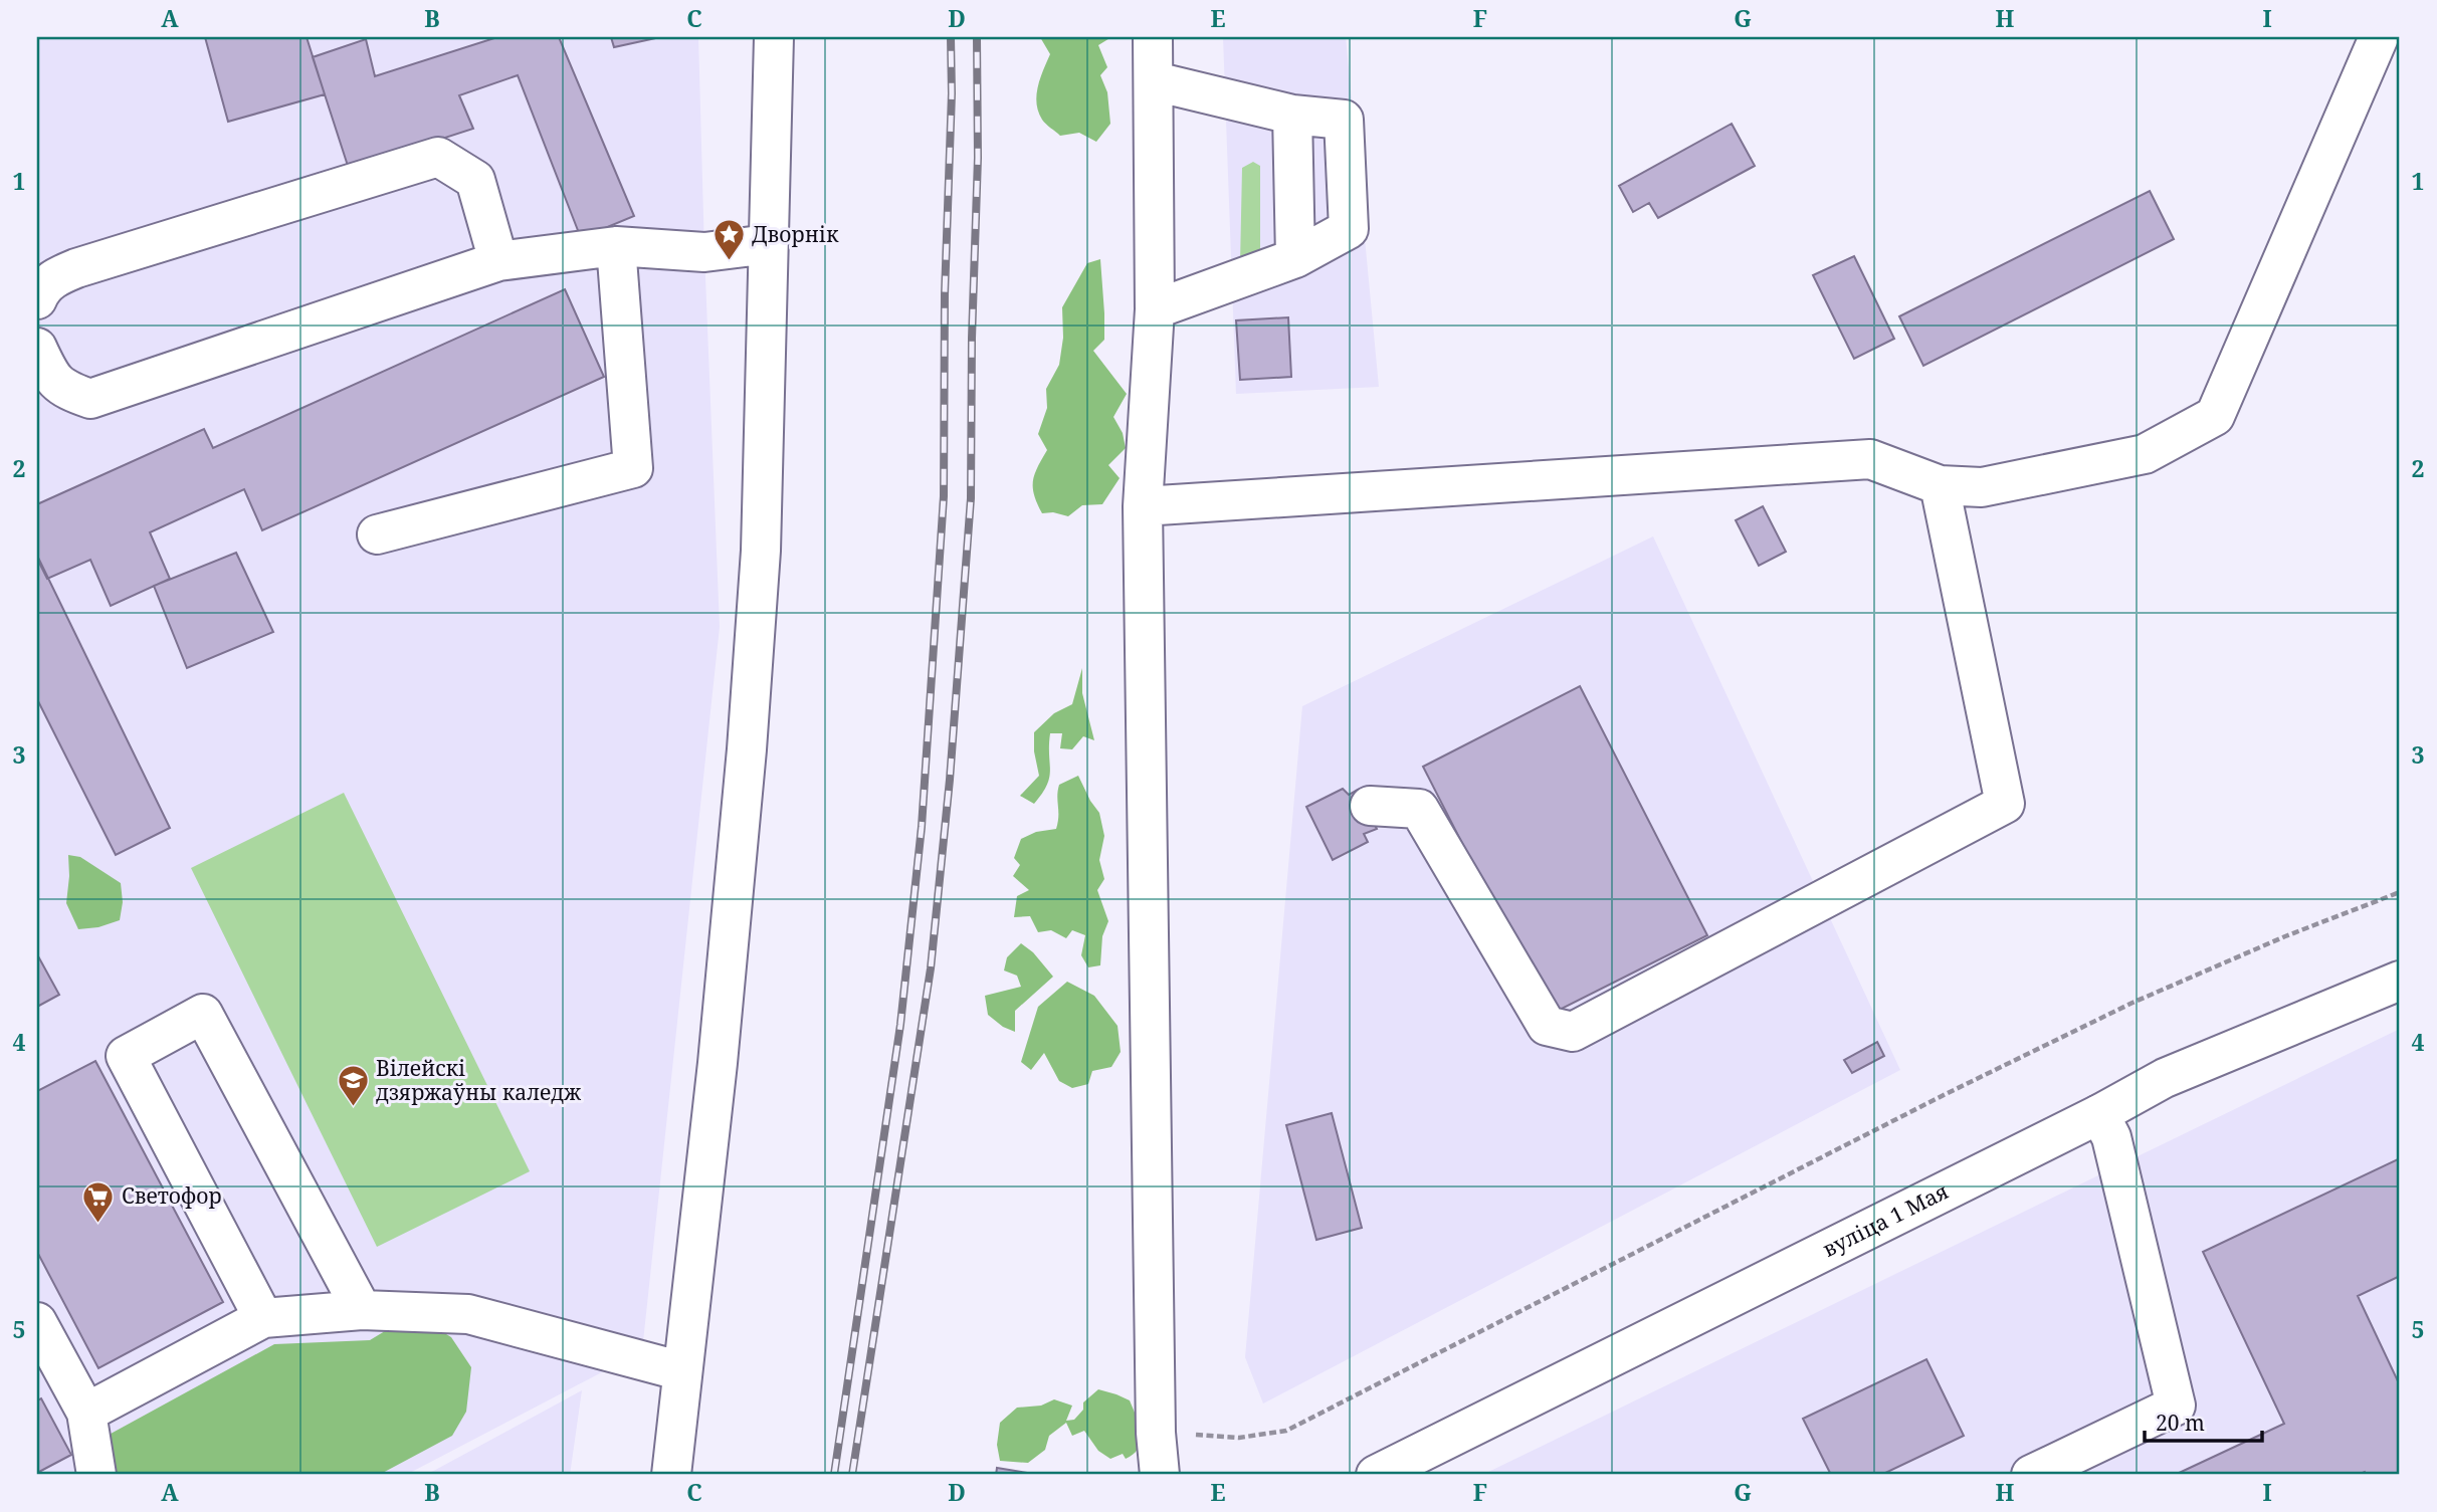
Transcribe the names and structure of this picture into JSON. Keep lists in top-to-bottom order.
{
  "streets": {
    "street": ["вуліца 1 Мая"]
  },
  "places": {
    "place": ["Дворнік"],
    "school or university": ["Вілейскі дзяржаўны каледж"],
    "supermarket": ["Светофор"]
  },
  "scale_bar": "20 m",
  "grid": {
    "columns": [
      "A",
      "B",
      "C",
      "D",
      "E",
      "F",
      "G",
      "H",
      "I"
    ],
    "rows": [
      "1",
      "2",
      "3",
      "4",
      "5"
    ]
  }
}
